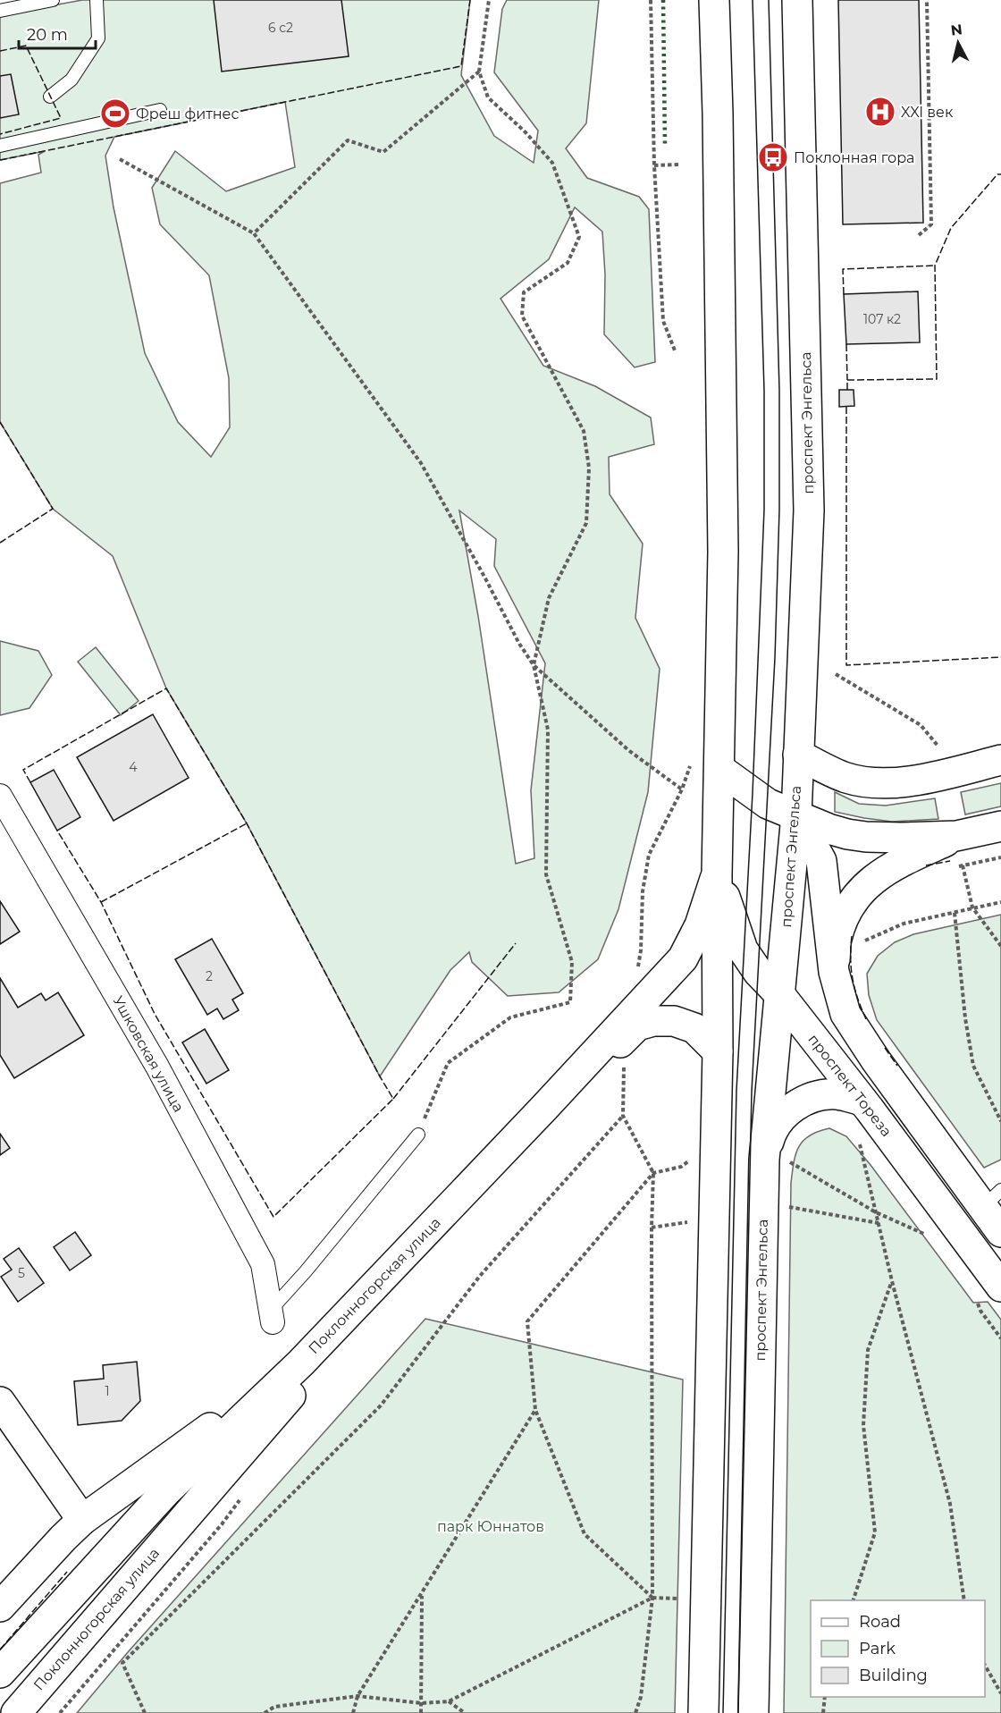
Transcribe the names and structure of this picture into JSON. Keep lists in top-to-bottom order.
{
  "streets": {
    "main road": ["проспект Энгельса", "проспект Тореза", "Поклонногорская улица"],
    "street": ["Ушковская улица"]
  },
  "crossings": [
    ["проспект Энгельса", "проспект Тореза"],
    ["проспект Тореза", "Поклонногорская улица"]
  ],
  "parks": ["парк Юннатов"],
  "places": {
    "hospital": ["XXI век"],
    "sports": ["Фреш фитнес"],
    "bus stop": ["Поклонная гора"]
  },
  "house_numbers": [
    "6 с2",
    "107 к2",
    "4",
    "2",
    "5",
    "1"
  ],
  "legend": ["Road", "Park", "Building"],
  "scale_bar": "20 m",
  "north": "top"
}
